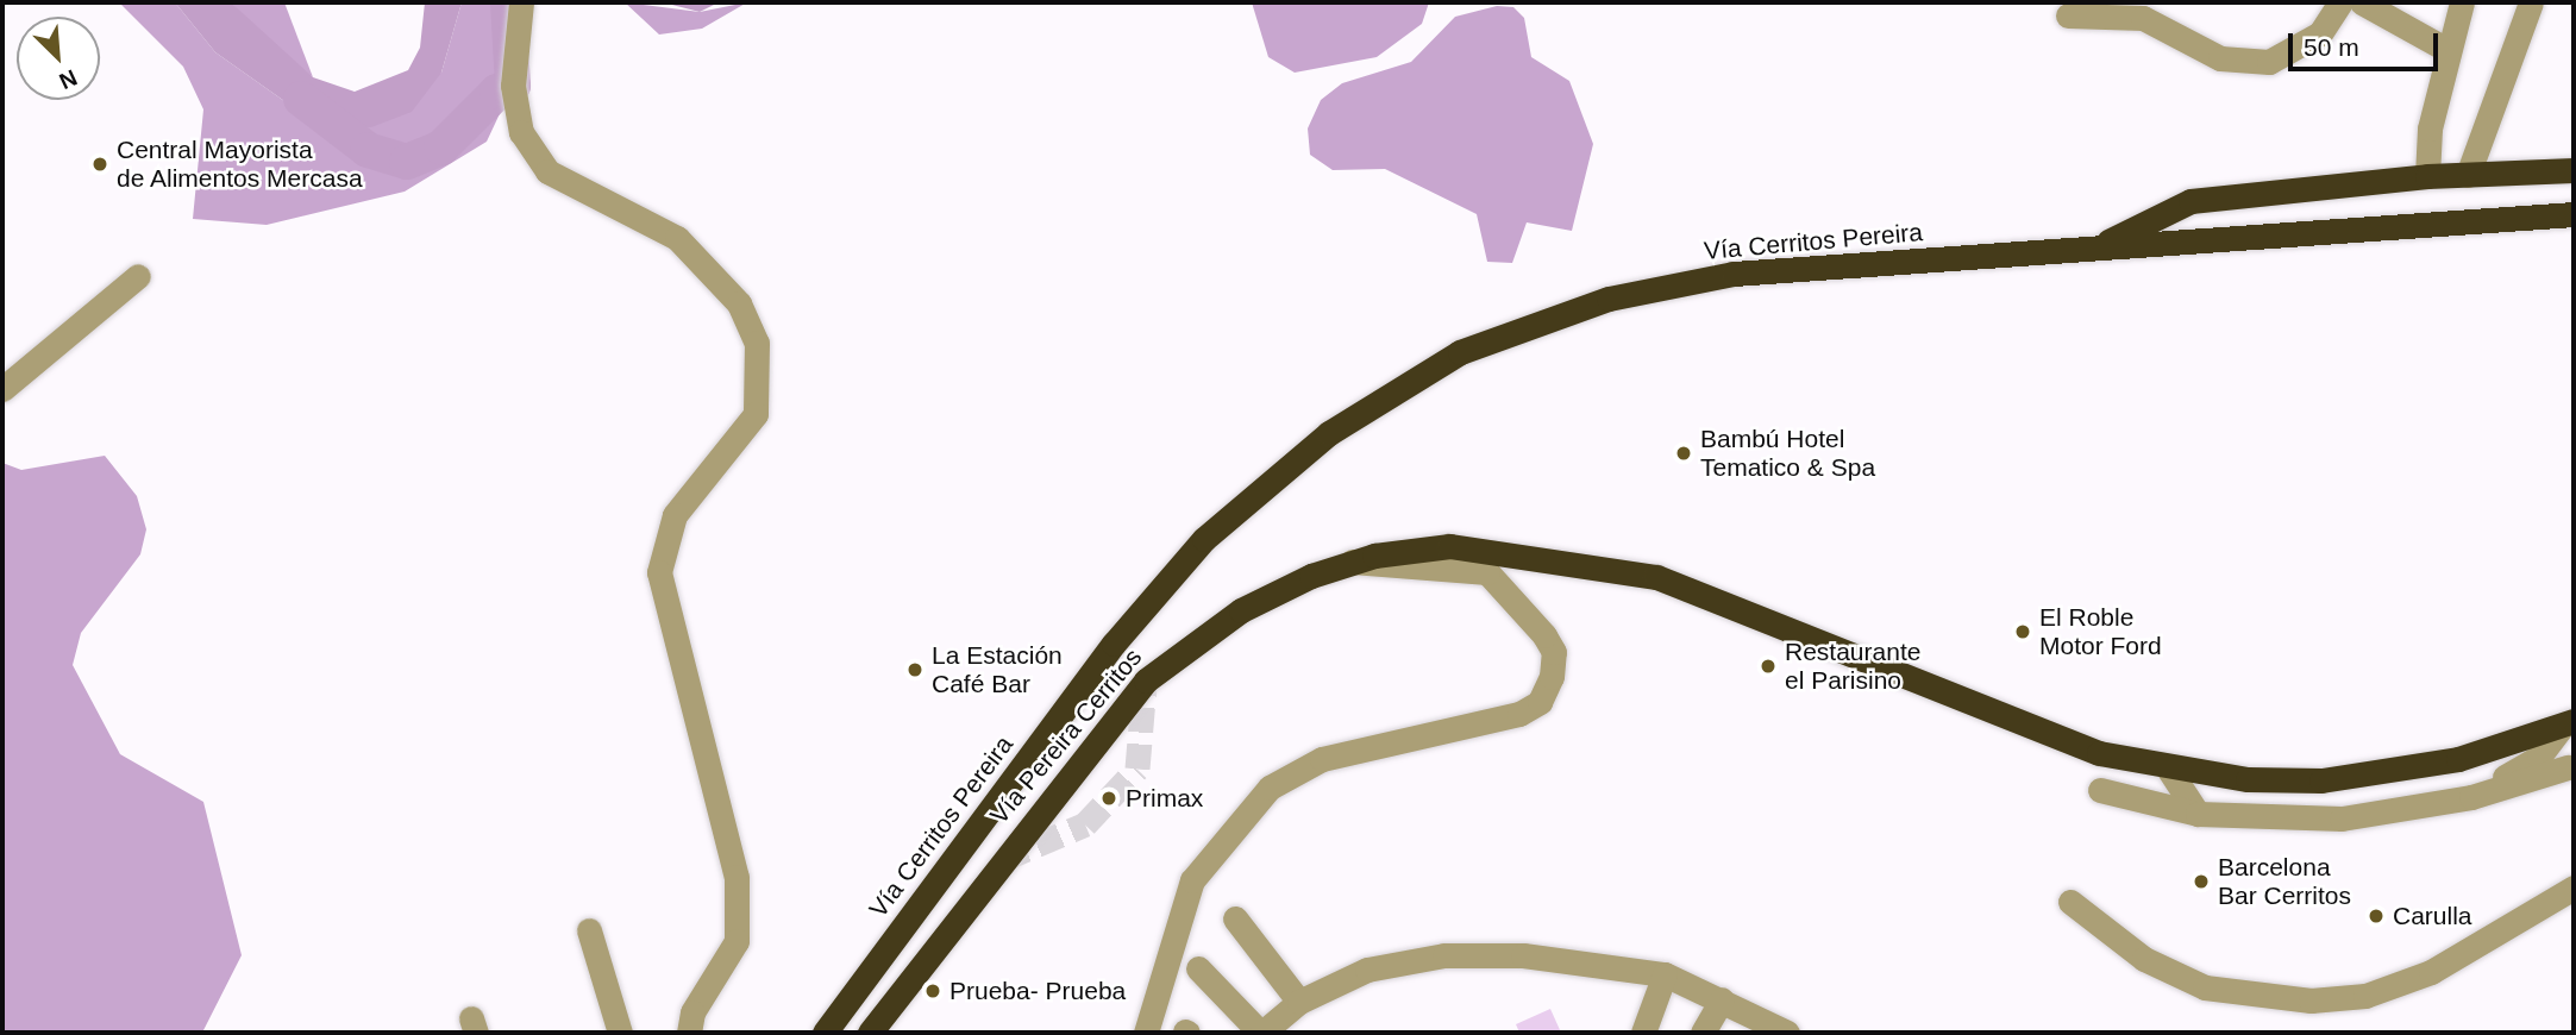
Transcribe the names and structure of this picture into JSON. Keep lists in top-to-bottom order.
{
  "streets": {
    "highway": ["Vía Cerritos Pereira", "Vía Pereira Cerritos"]
  },
  "places": [
    "Central Mayorista de Alimentos Mercasa",
    "Bambú Hotel Tematico & Spa",
    "El Roble Motor Ford",
    "Restaurante el Parisino",
    "La Estación Café Bar",
    "Primax",
    "Barcelona Bar Cerritos",
    "Carulla",
    "Prueba- Prueba"
  ],
  "scale_bar": "50 m",
  "north": "bottom right"
}
